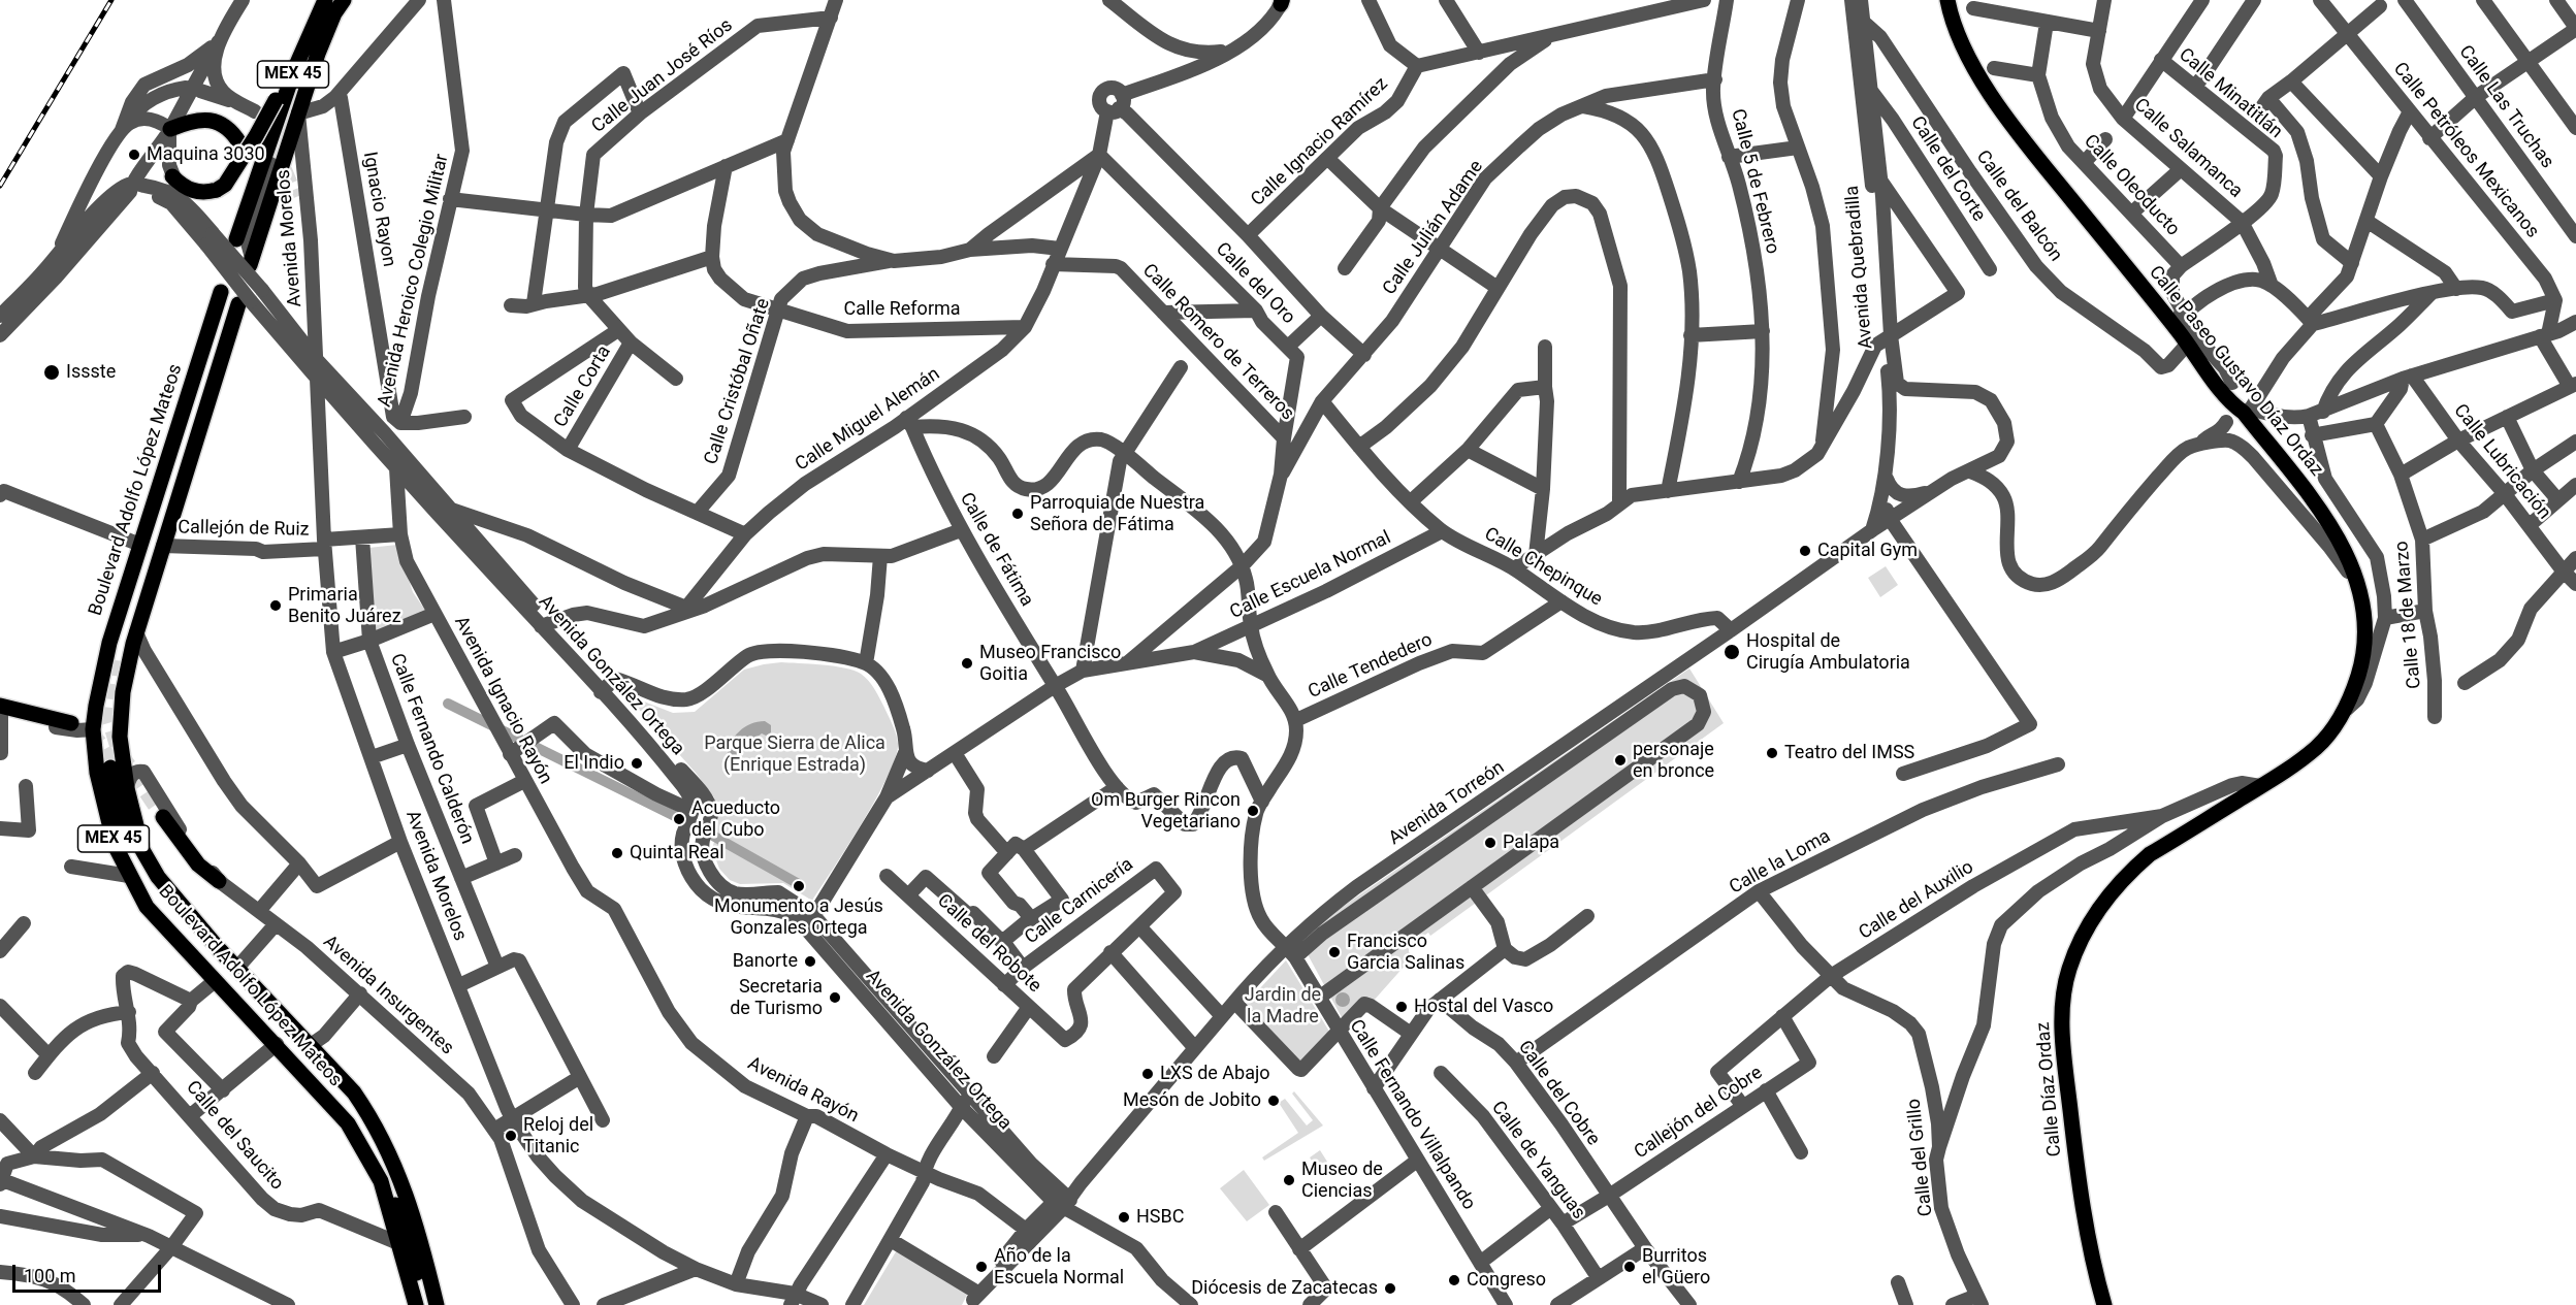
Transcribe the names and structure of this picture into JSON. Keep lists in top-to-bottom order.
{
  "streets": {
    "main road": [
      "MEX 45",
      "Calle Paseo Gustavo Díaz Ordaz",
      "Boulevard Adolfo López Mateos",
      "Calle Díaz Ordaz"
    ],
    "street": [
      "Calle Juan José Ríos",
      "Calle Minatitlán",
      "Calle Las Truchas",
      "Calle Ignacio Ramírez",
      "Calle Salamanca",
      "Calle Petróleos Mexicanos",
      "Calle del Corte",
      "Calle 5 de Febrero",
      "Calle Oleoducto",
      "Calle del Balcón",
      "Ignacio Rayon",
      "Calle Julián Adame",
      "Avenida Morelos",
      "Avenida Quebradilla",
      "Avenida Heroico Colegio Militar",
      "Calle del Oro",
      "Calle Reforma",
      "Calle Romero de Terreros",
      "Calle Cristóbal Oñate",
      "Calle Corta",
      "Calle Miguel Alemán",
      "Calle Lubricación",
      "Callejón de Ruiz",
      "Calle de Fátima",
      "Calle Chepinque",
      "Calle Escuela Normal",
      "Calle 18 de Marzo",
      "Calle Tendedero",
      "Avenida González Ortega",
      "Avenida Ignacio Rayón",
      "Calle Fernando Calderón",
      "Avenida Torreón",
      "Calle la Loma",
      "Calle del Auxilio",
      "Calle Carnicería",
      "Calle del Robote",
      "Avenida Insurgentes",
      "Avenida Rayón",
      "Calle del Cobre",
      "Callejón del Cobre",
      "Calle Fernando Villalpando",
      "Calle del Saucito",
      "Calle del Grillo",
      "Calle de Yanguas"
    ]
  },
  "crossings": [
    ["MEX 45", "Avenida Morelos"],
    ["Calle Minatitlán", "Calle Salamanca"],
    ["Calle Minatitlán", "Calle Oleoducto"],
    ["Calle del Corte", "Avenida Quebradilla"],
    ["Calle 5 de Febrero", "Calle Julián Adame"],
    ["Calle del Balcón", "Avenida Quebradilla"],
    ["Calle del Balcón", "Calle Paseo Gustavo Díaz Ordaz"],
    ["Ignacio Rayon", "Avenida Heroico Colegio Militar"],
    ["Calle Julián Adame", "Calle del Oro"],
    ["Calle Julián Adame", "Calle Chepinque"],
    ["Avenida Morelos", "Callejón de Ruiz"],
    ["Avenida Morelos", "Avenida González Ortega"],
    ["Avenida Quebradilla", "Avenida Torreón"],
    ["Calle del Oro", "Calle Romero de Terreros"],
    ["Calle del Oro", "Calle Miguel Alemán"],
    ["Calle Reforma", "Calle Cristóbal Oñate"],
    ["Calle Reforma", "Calle Miguel Alemán"],
    ["Calle Romero de Terreros", "Calle Miguel Alemán"],
    ["Calle Paseo Gustavo Díaz Ordaz", "Calle Díaz Ordaz"],
    ["Calle Cristóbal Oñate", "Calle Miguel Alemán"],
    ["Calle Miguel Alemán", "Calle de Fátima"],
    ["Boulevard Adolfo López Mateos", "Callejón de Ruiz"],
    ["Boulevard Adolfo López Mateos", "Avenida González Ortega"],
    ["Boulevard Adolfo López Mateos", "Avenida Insurgentes"],
    ["Boulevard Adolfo López Mateos", "Calle del Saucito"],
    ["Callejón de Ruiz", "Avenida Ignacio Rayón"],
    ["Callejón de Ruiz", "Calle Fernando Calderón"],
    ["Calle Chepinque", "Calle Escuela Normal"],
    ["Calle Chepinque", "Calle Tendedero"],
    ["Calle Chepinque", "Avenida Torreón"],
    ["Calle Tendedero", "Calle Fernando Villalpando"],
    ["Avenida González Ortega", "Avenida Ignacio Rayón"],
    ["Avenida González Ortega", "Avenida Torreón"],
    ["Avenida Ignacio Rayón", "Avenida Rayón"],
    ["Avenida Torreón", "Calle Fernando Villalpando"],
    ["Calle la Loma", "Calle del Cobre"],
    ["Calle la Loma", "Calle del Grillo"],
    ["Calle del Auxilio", "Callejón del Cobre"],
    ["Calle del Auxilio", "Calle del Grillo"],
    ["Calle Carnicería", "Calle del Robote"],
    ["Calle del Cobre", "Callejón del Cobre"],
    ["Callejón del Cobre", "Calle de Yanguas"]
  ],
  "parks": ["Parque Sierra de Alica (Enrique Estrada)", "Jardin de la Madre"],
  "places": [
    "Maquina 3030",
    "Issste",
    "Parroquia de Nuestra Señora de Fátima",
    "Capital Gym",
    "Primaria Benito Juárez",
    "Hospital de Cirugía Ambulatoria",
    "Museo Francisco Goitia",
    "Teatro del IMSS",
    "personaje en bronce",
    "El Indio",
    "Om Burger Rincon Vegetariano",
    "Acueducto del Cubo",
    "Palapa",
    "Quinta Real",
    "Monumento a Jesús Gonzales Ortega",
    "Francisco Garcia Salinas",
    "Banorte",
    "Secretaria de Turismo",
    "Hostal del Vasco",
    "LXS de Abajo",
    "Mesón de Jobito",
    "Reloj del Titanic",
    "Museo de Ciencias",
    "HSBC",
    "Año de la Escuela Normal",
    "Burritos el Güero",
    "Congreso",
    "Diócesis de Zacatecas"
  ],
  "scale_bar": "100 m"
}
